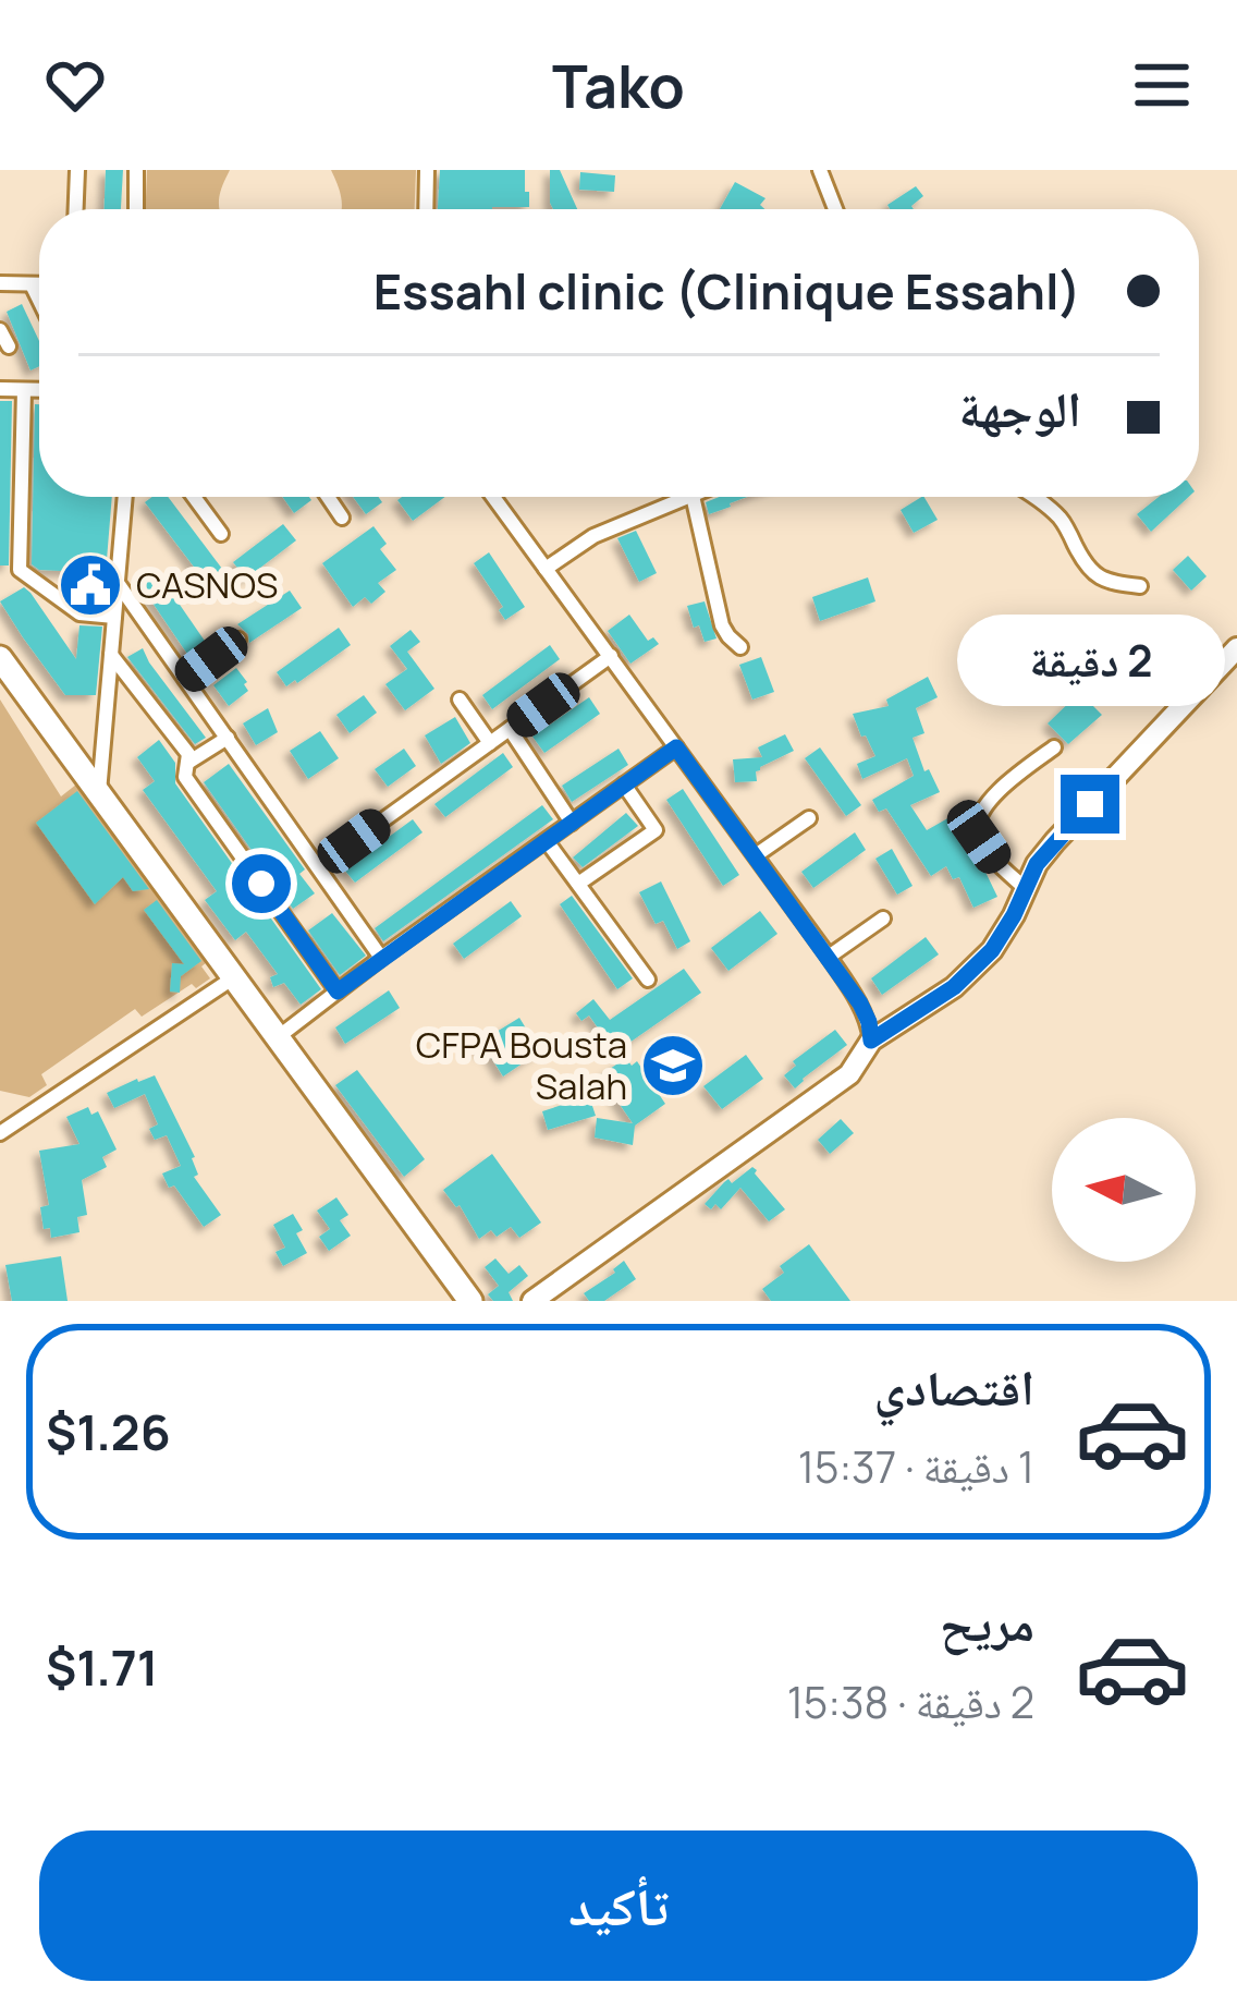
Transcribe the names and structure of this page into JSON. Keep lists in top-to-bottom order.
{
  "places": {
    "public building": ["CASNOS"],
    "school or university": ["CFPA Bousta Salah"]
  },
  "north": "left",
  "page": {
    "header": "Tako",
    "banner": ["Essahl clinic (Clinique Essahl)", "الوجهة"],
    "bubble": "2 دقيقة",
    "list": [
      {
        "name": "اقتصادي",
        "note": "1 دقيقة · 15:37",
        "value": "$1.26"
      },
      {
        "name": "مريح",
        "note": "2 دقيقة · 15:38",
        "value": "$1.71"
      }
    ],
    "buttons": "تأكيد"
  }
}
